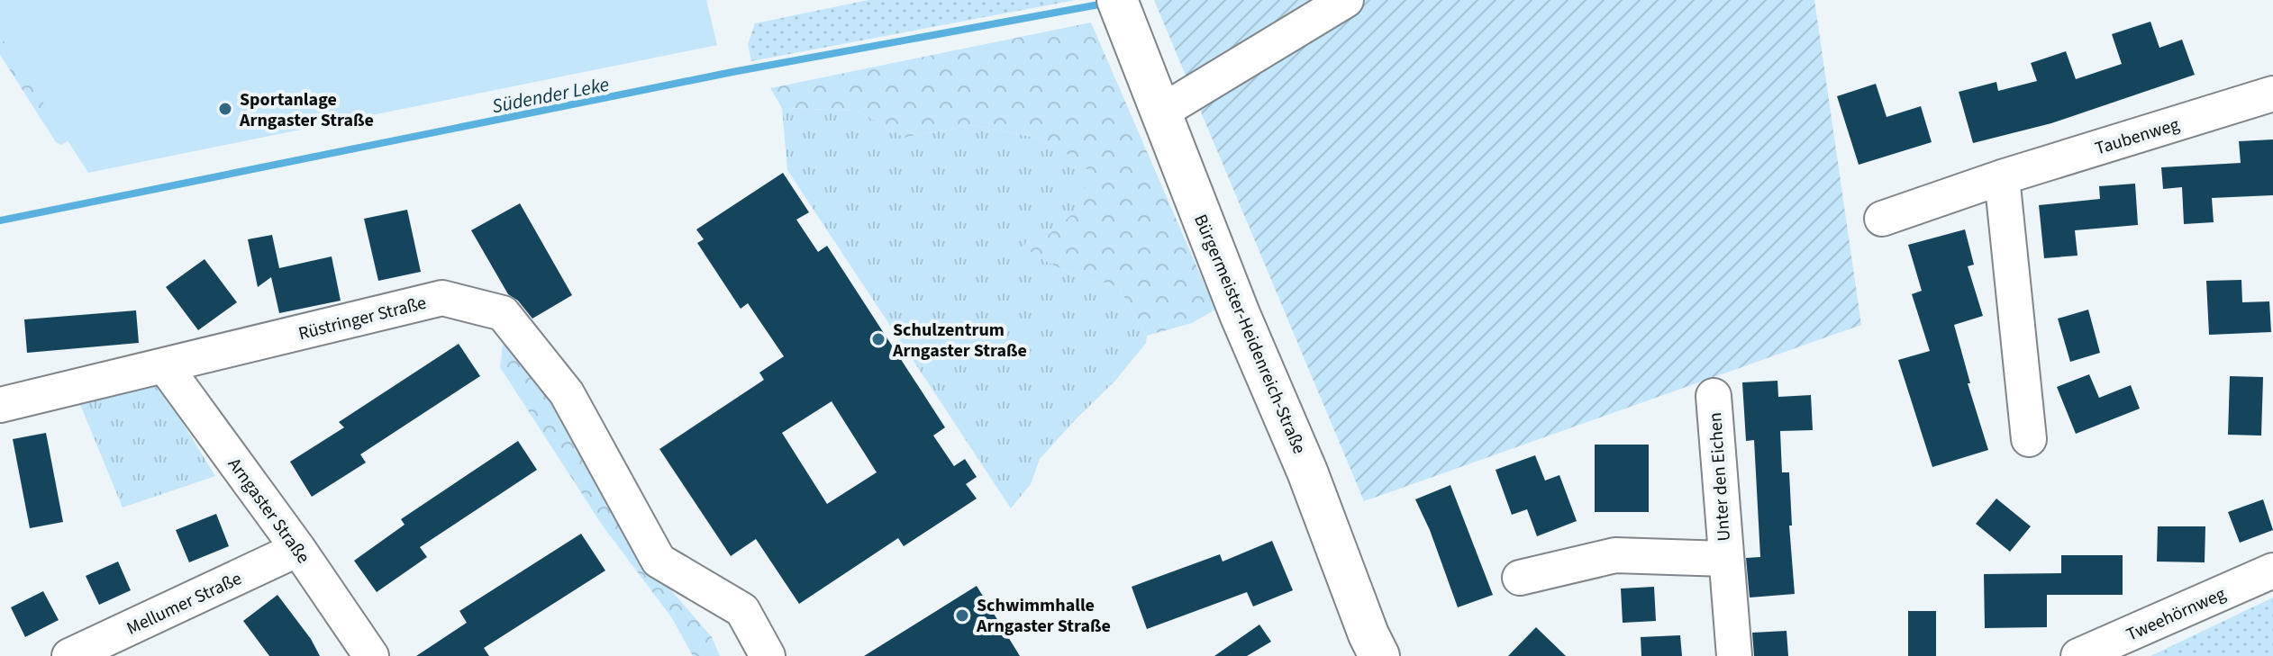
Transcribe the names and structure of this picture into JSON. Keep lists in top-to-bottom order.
{
  "streets": {
    "main road": ["Bürgermeister-Heidenreich-Straße"],
    "street": [
      "Taubenweg",
      "Rüstringer Straße",
      "Unter den Eichen",
      "Arngaster Straße",
      "Mellumer Straße",
      "Tweehörnweg"
    ]
  },
  "crossings": [
    ["Rüstringer Straße", "Arngaster Straße"],
    ["Arngaster Straße", "Mellumer Straße"]
  ],
  "water": ["Südender Leke"],
  "places": ["Sportanlage Arngaster Straße", "Schulzentrum Arngaster Straße", "Schwimmhalle Arngaster Straße"]
}
